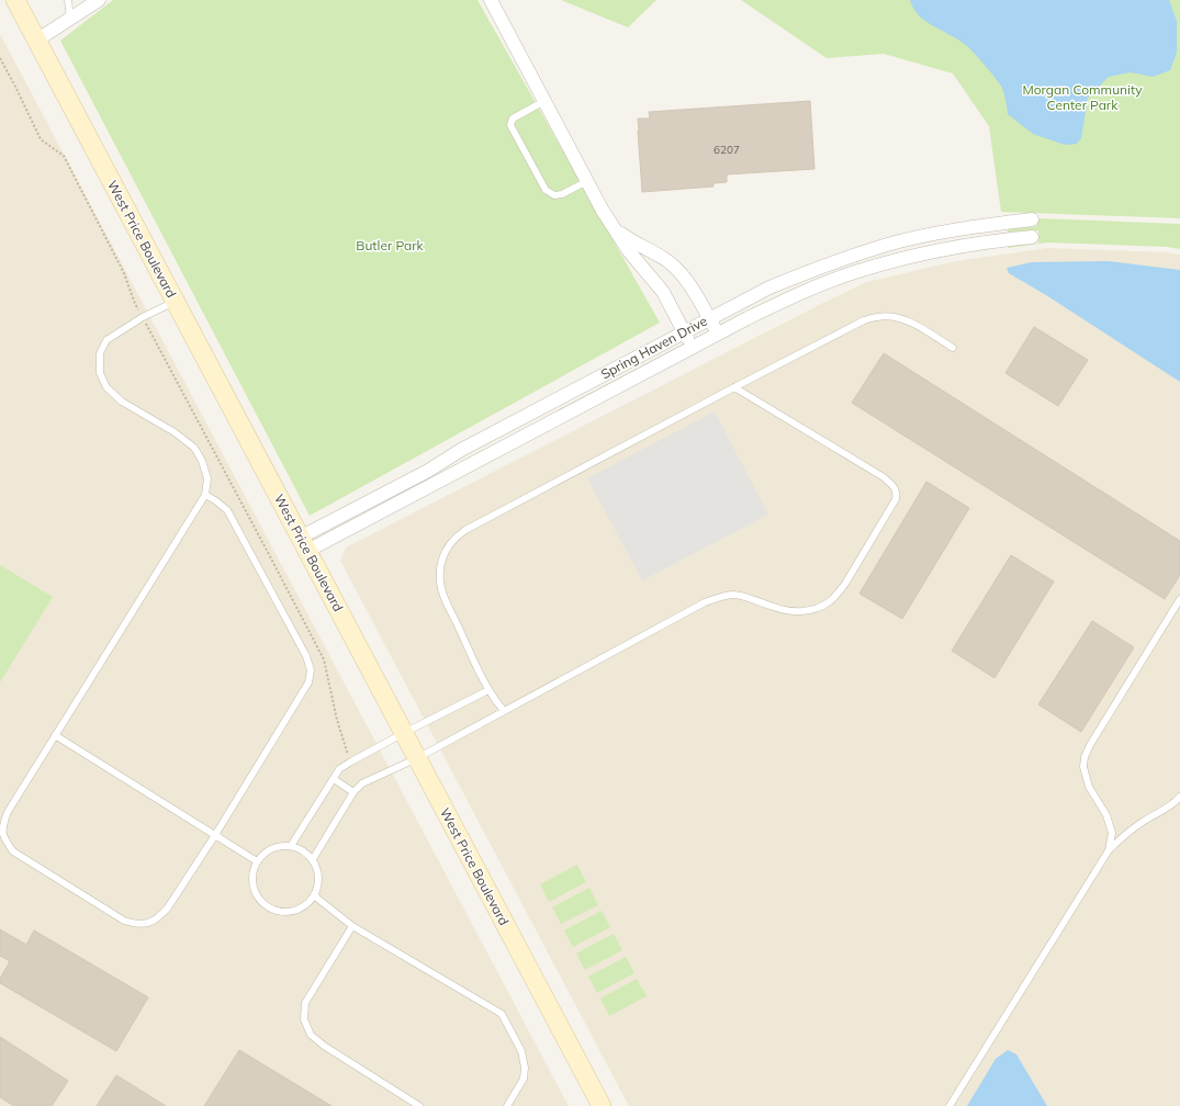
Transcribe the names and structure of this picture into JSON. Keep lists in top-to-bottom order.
{
  "streets": {
    "street": ["West Price Boulevard", "Spring Haven Drive"]
  },
  "crossings": [
    ["West Price Boulevard", "Spring Haven Drive"]
  ],
  "parks": ["Morgan Community Center Park", "Butler Park"],
  "house_numbers": ["6207"]
}
